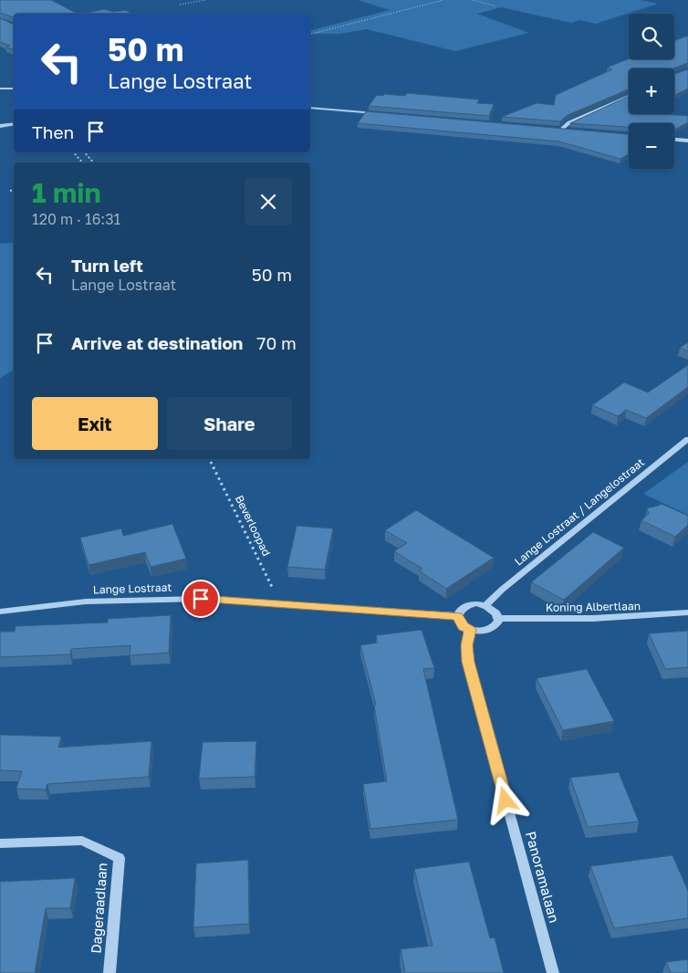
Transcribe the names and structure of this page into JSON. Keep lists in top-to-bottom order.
{
  "streets": {
    "street": [
      "Lange Lostraat / Langelostraat",
      "Lange Lostraat",
      "Koning Albertlaan",
      "Panoramalaan",
      "Dageraadlaan"
    ],
    "path": ["Beverloopad"]
  },
  "crossings": [
    ["Lange Lostraat / Langelostraat", "Lange Lostraat"],
    ["Lange Lostraat / Langelostraat", "Koning Albertlaan"],
    ["Lange Lostraat / Langelostraat", "Panoramalaan"],
    ["Beverloopad", "Lange Lostraat"],
    ["Lange Lostraat", "Koning Albertlaan"],
    ["Lange Lostraat", "Panoramalaan"],
    ["Koning Albertlaan", "Panoramalaan"]
  ],
  "page": {
    "map_buttons": ["+", "−"],
    "turn": ["50 m", "Lange Lostraat"],
    "then": "Then",
    "heading": ["1 min", "120 m · 16:31"],
    "list": [
      {
        "name": "Turn left",
        "note": "Lange Lostraat",
        "value": "50 m"
      },
      {
        "name": "Arrive at destination",
        "value": "70 m"
      }
    ],
    "buttons": ["Exit", "Share"]
  }
}
